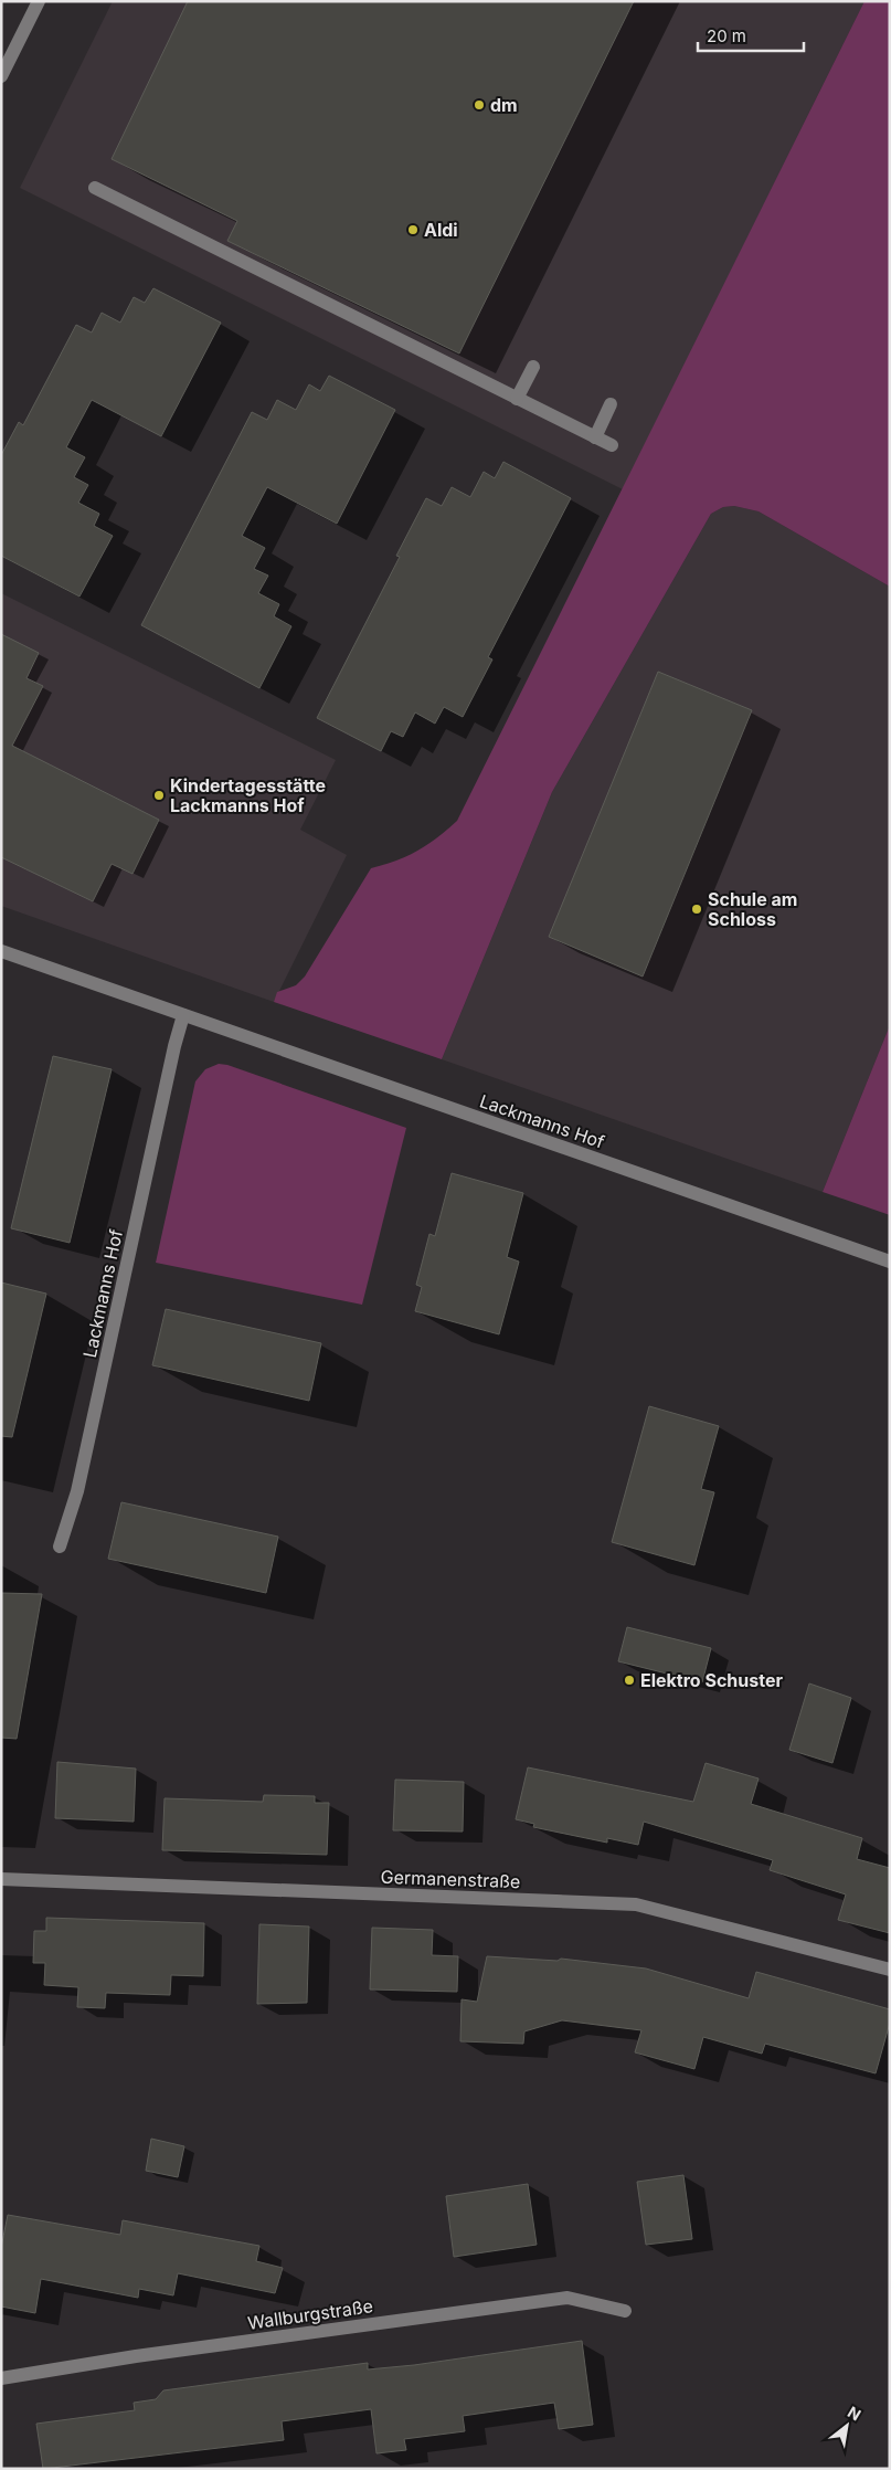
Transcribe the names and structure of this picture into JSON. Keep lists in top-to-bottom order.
{
  "streets": {
    "street": ["Lackmanns Hof", "Germanenstraße", "Wallburgstraße"]
  },
  "places": [
    "dm",
    "Aldi",
    "Kindertagesstätte Lackmanns Hof",
    "Schule am Schloss",
    "Elektro Schuster"
  ],
  "scale_bar": "20 m",
  "north": "top right"
}
